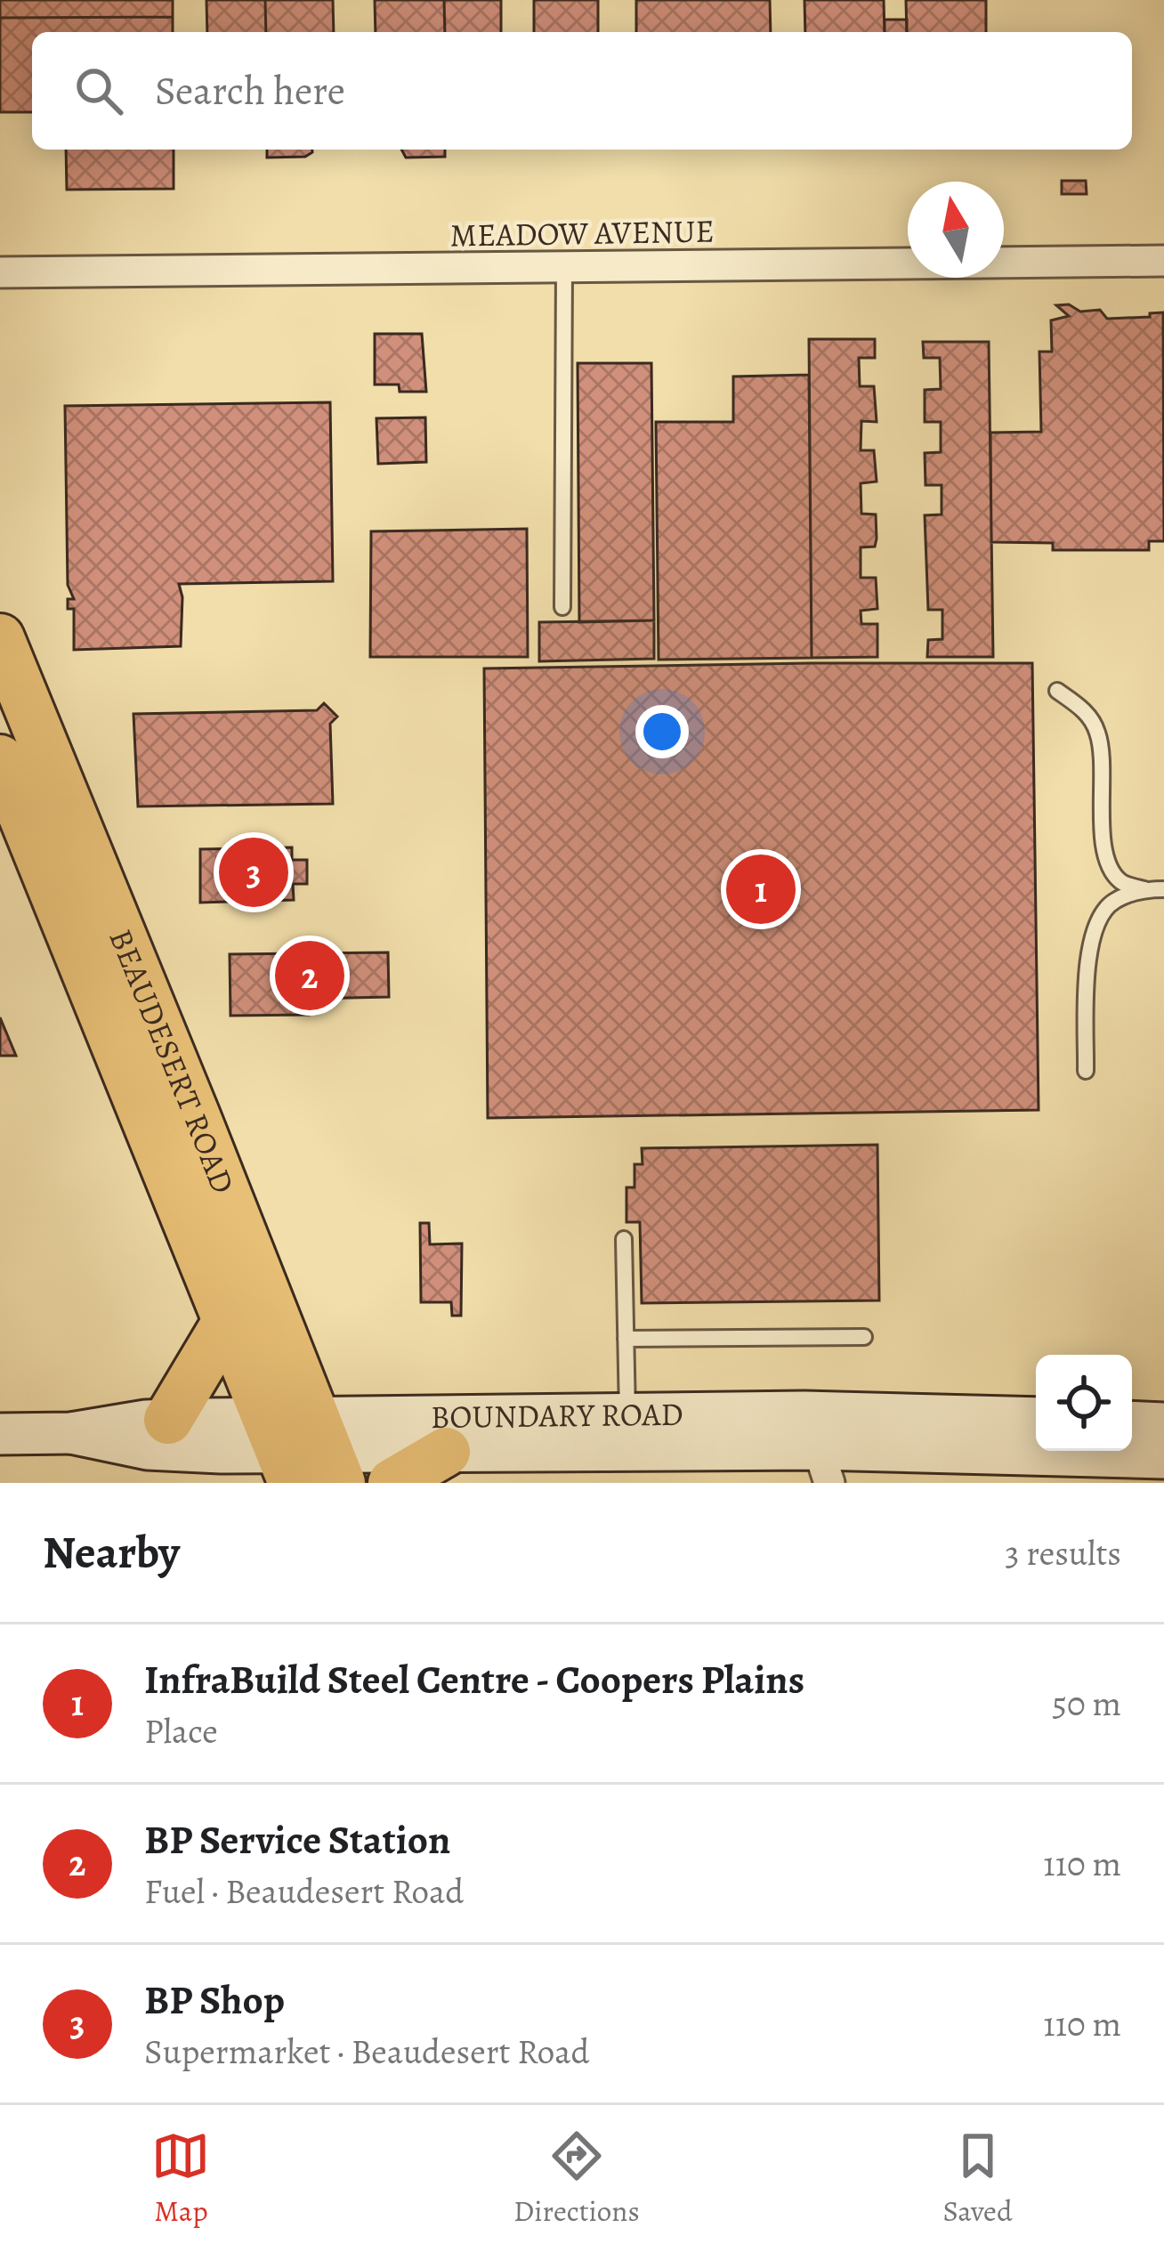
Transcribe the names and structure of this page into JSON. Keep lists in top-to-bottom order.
{
  "streets": {
    "highway": ["BEAUDESERT ROAD"],
    "main road": ["BOUNDARY ROAD"],
    "street": ["MEADOW AVENUE"]
  },
  "crossings": [
    ["BEAUDESERT ROAD", "BOUNDARY ROAD"]
  ],
  "north": "top",
  "page": {
    "search": "Search here",
    "pins": ["3", "1", "2"],
    "heading": ["Nearby", "3 results"],
    "list": [
      {
        "mark": "1",
        "name": "InfraBuild Steel Centre - Coopers Plains",
        "note": "Place",
        "value": "50 m"
      },
      {
        "mark": "2",
        "name": "BP Service Station",
        "note": "Fuel · Beaudesert Road",
        "value": "110 m"
      },
      {
        "mark": "3",
        "name": "BP Shop",
        "note": "Supermarket · Beaudesert Road",
        "value": "110 m"
      }
    ],
    "nav": ["Map", "Directions", "Saved"]
  }
}
